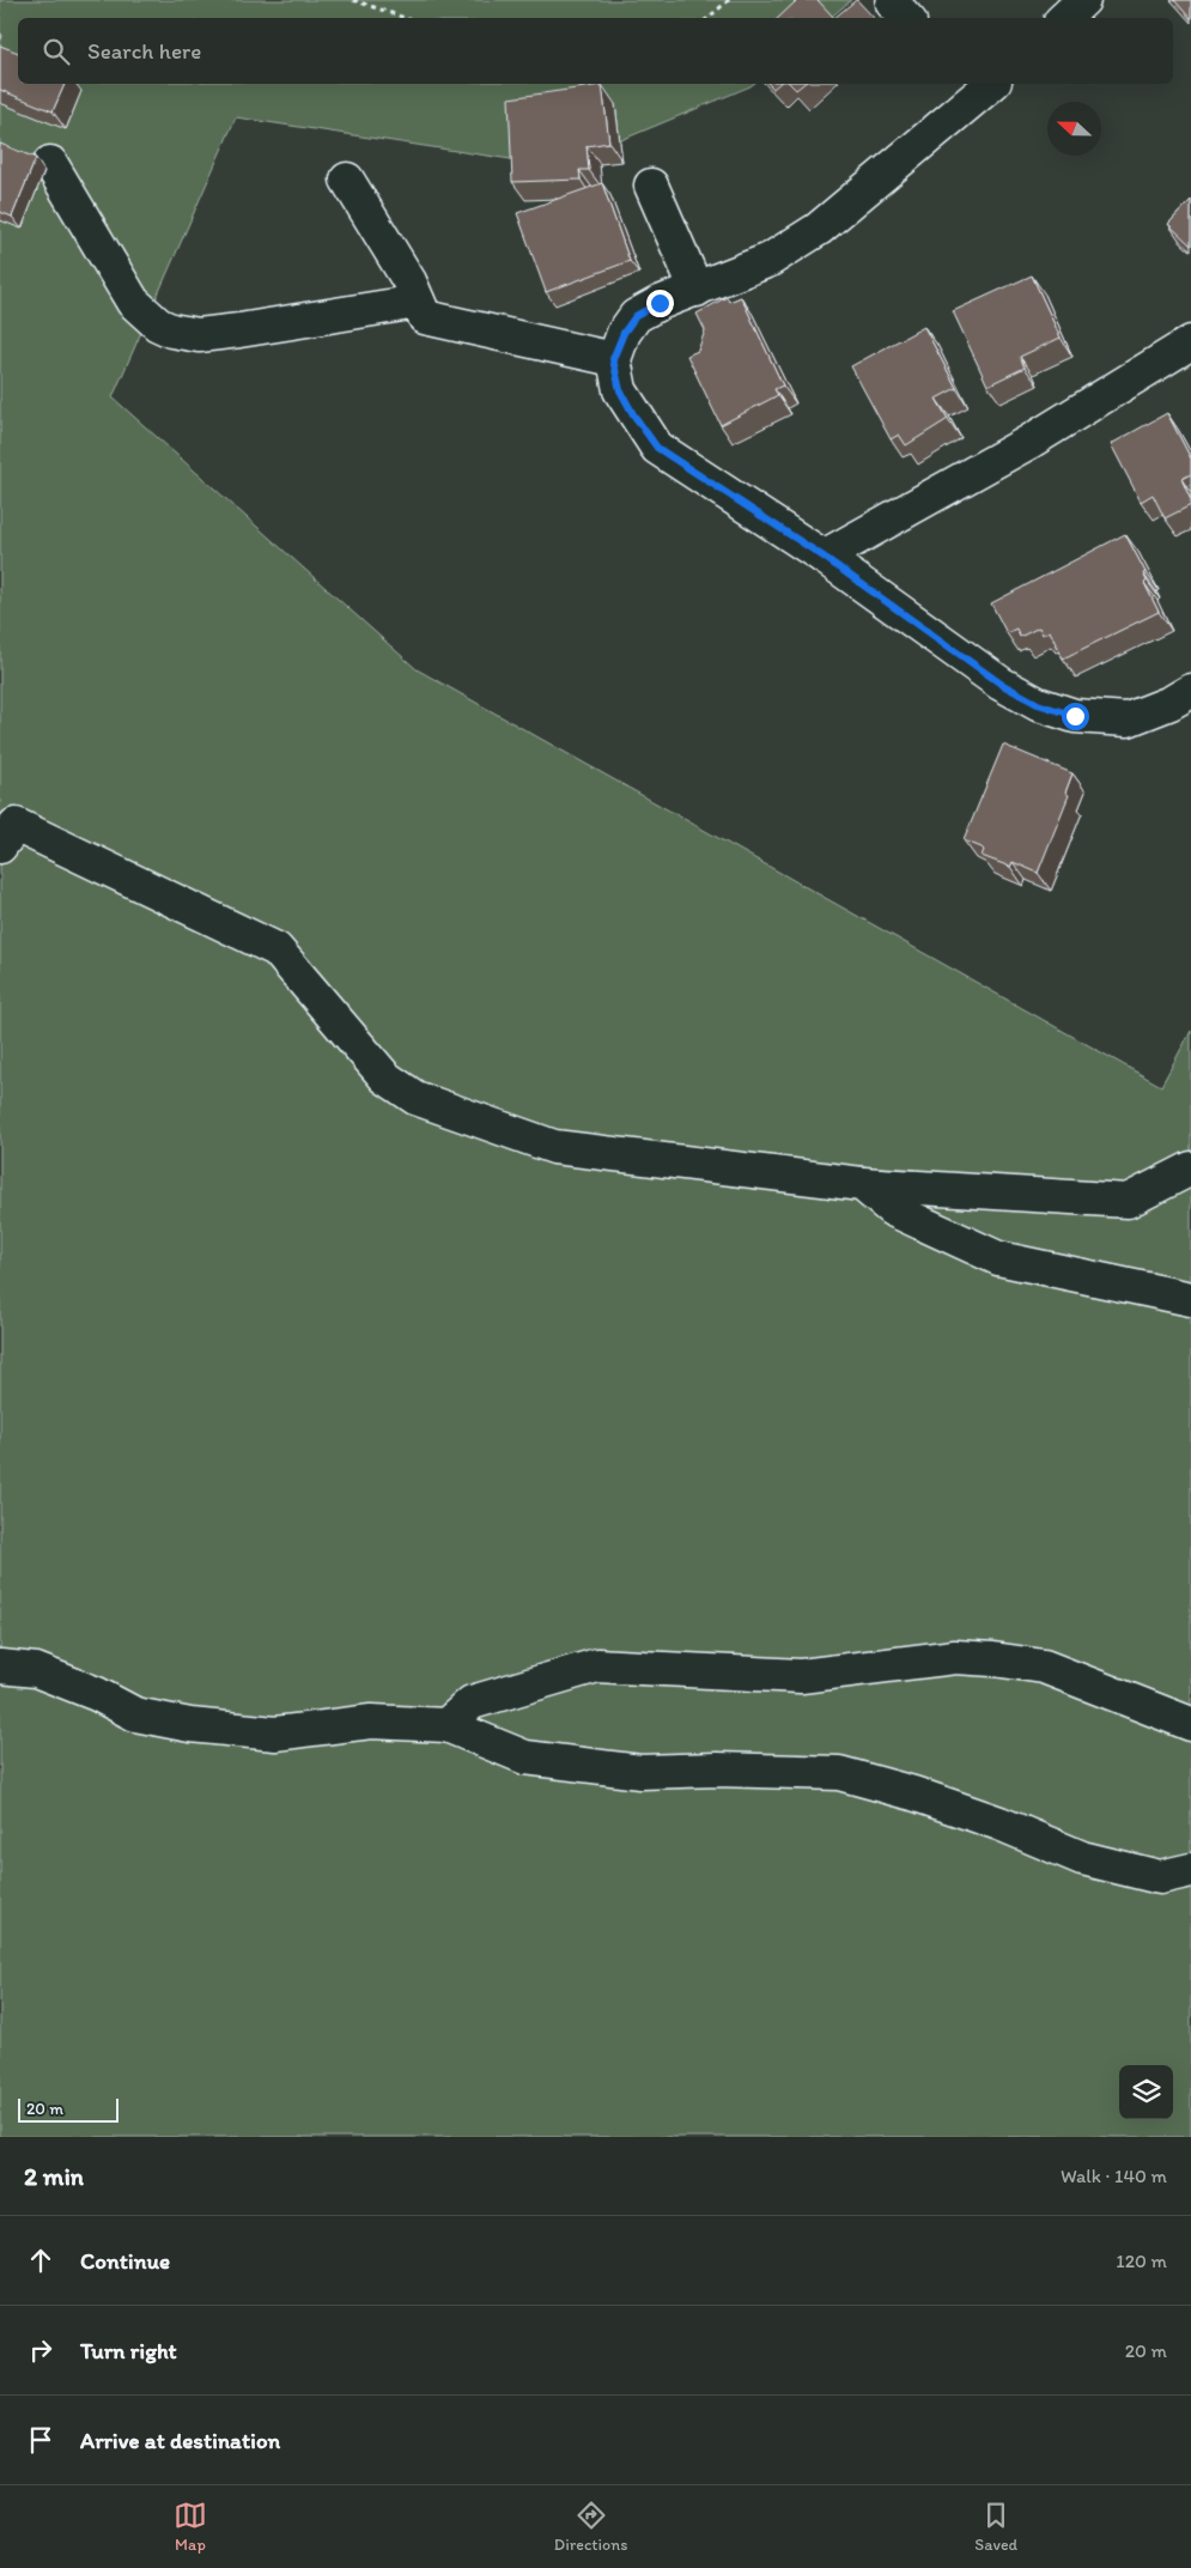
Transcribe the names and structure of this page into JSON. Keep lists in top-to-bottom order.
{
  "scale_bar": "20 m",
  "north": "left",
  "page": {
    "search": "Search here",
    "scale": "20 m",
    "heading": ["2 min", "Walk · 140 m"],
    "list": [
      ["Continue", "120 m"],
      ["Turn right", "20 m"],
      "Arrive at destination"
    ],
    "nav": ["Map", "Directions", "Saved"]
  }
}
